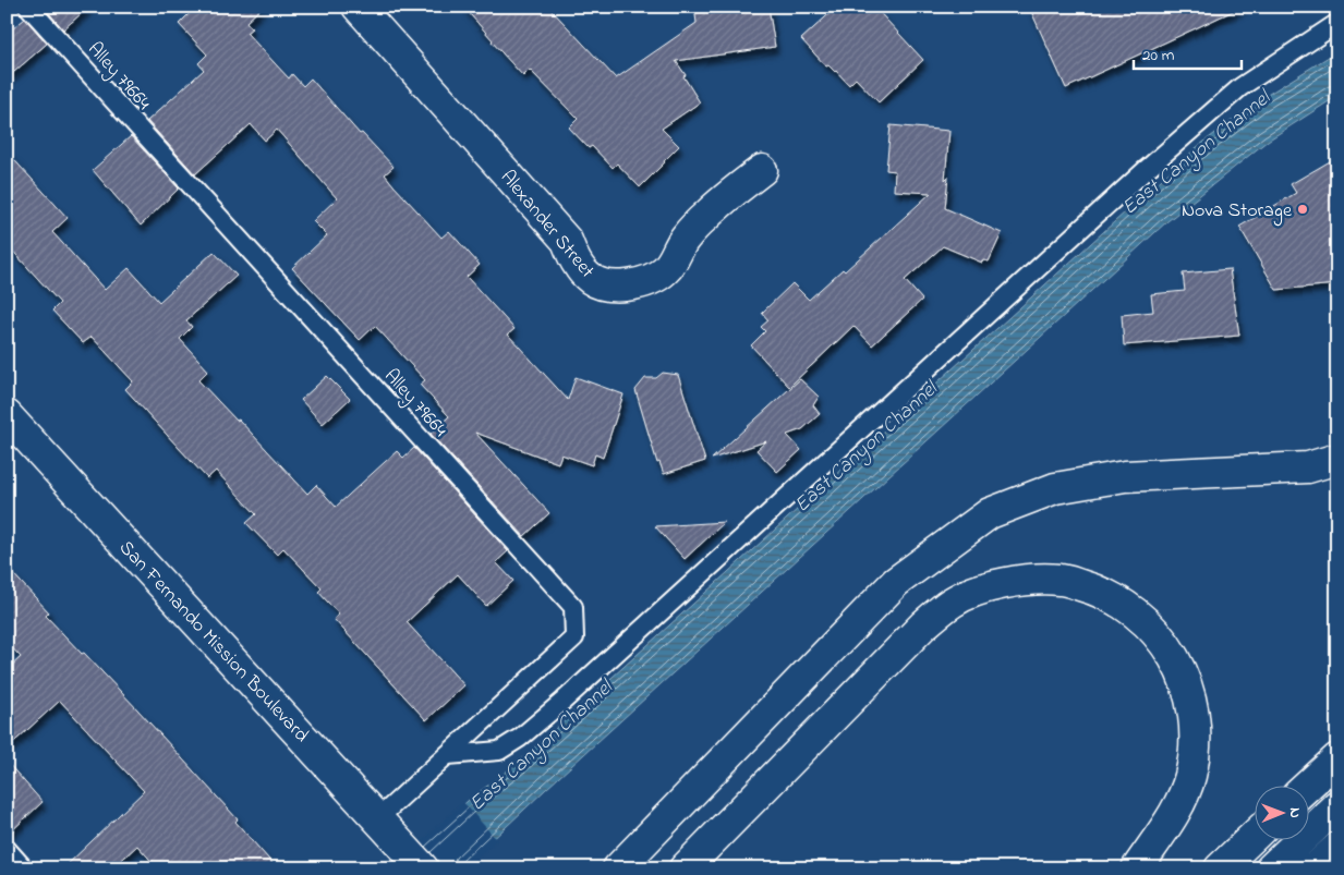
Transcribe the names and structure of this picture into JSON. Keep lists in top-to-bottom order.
{
  "streets": {
    "main road": ["Alexander Street", "San Fernando Mission Boulevard"],
    "lane": ["Alley 79664"]
  },
  "crossings": [
    ["Alley 79664", "San Fernando Mission Boulevard"]
  ],
  "water": ["East Canyon Channel"],
  "places": ["Nova Storage"],
  "scale_bar": "20 m",
  "north": "right"
}
